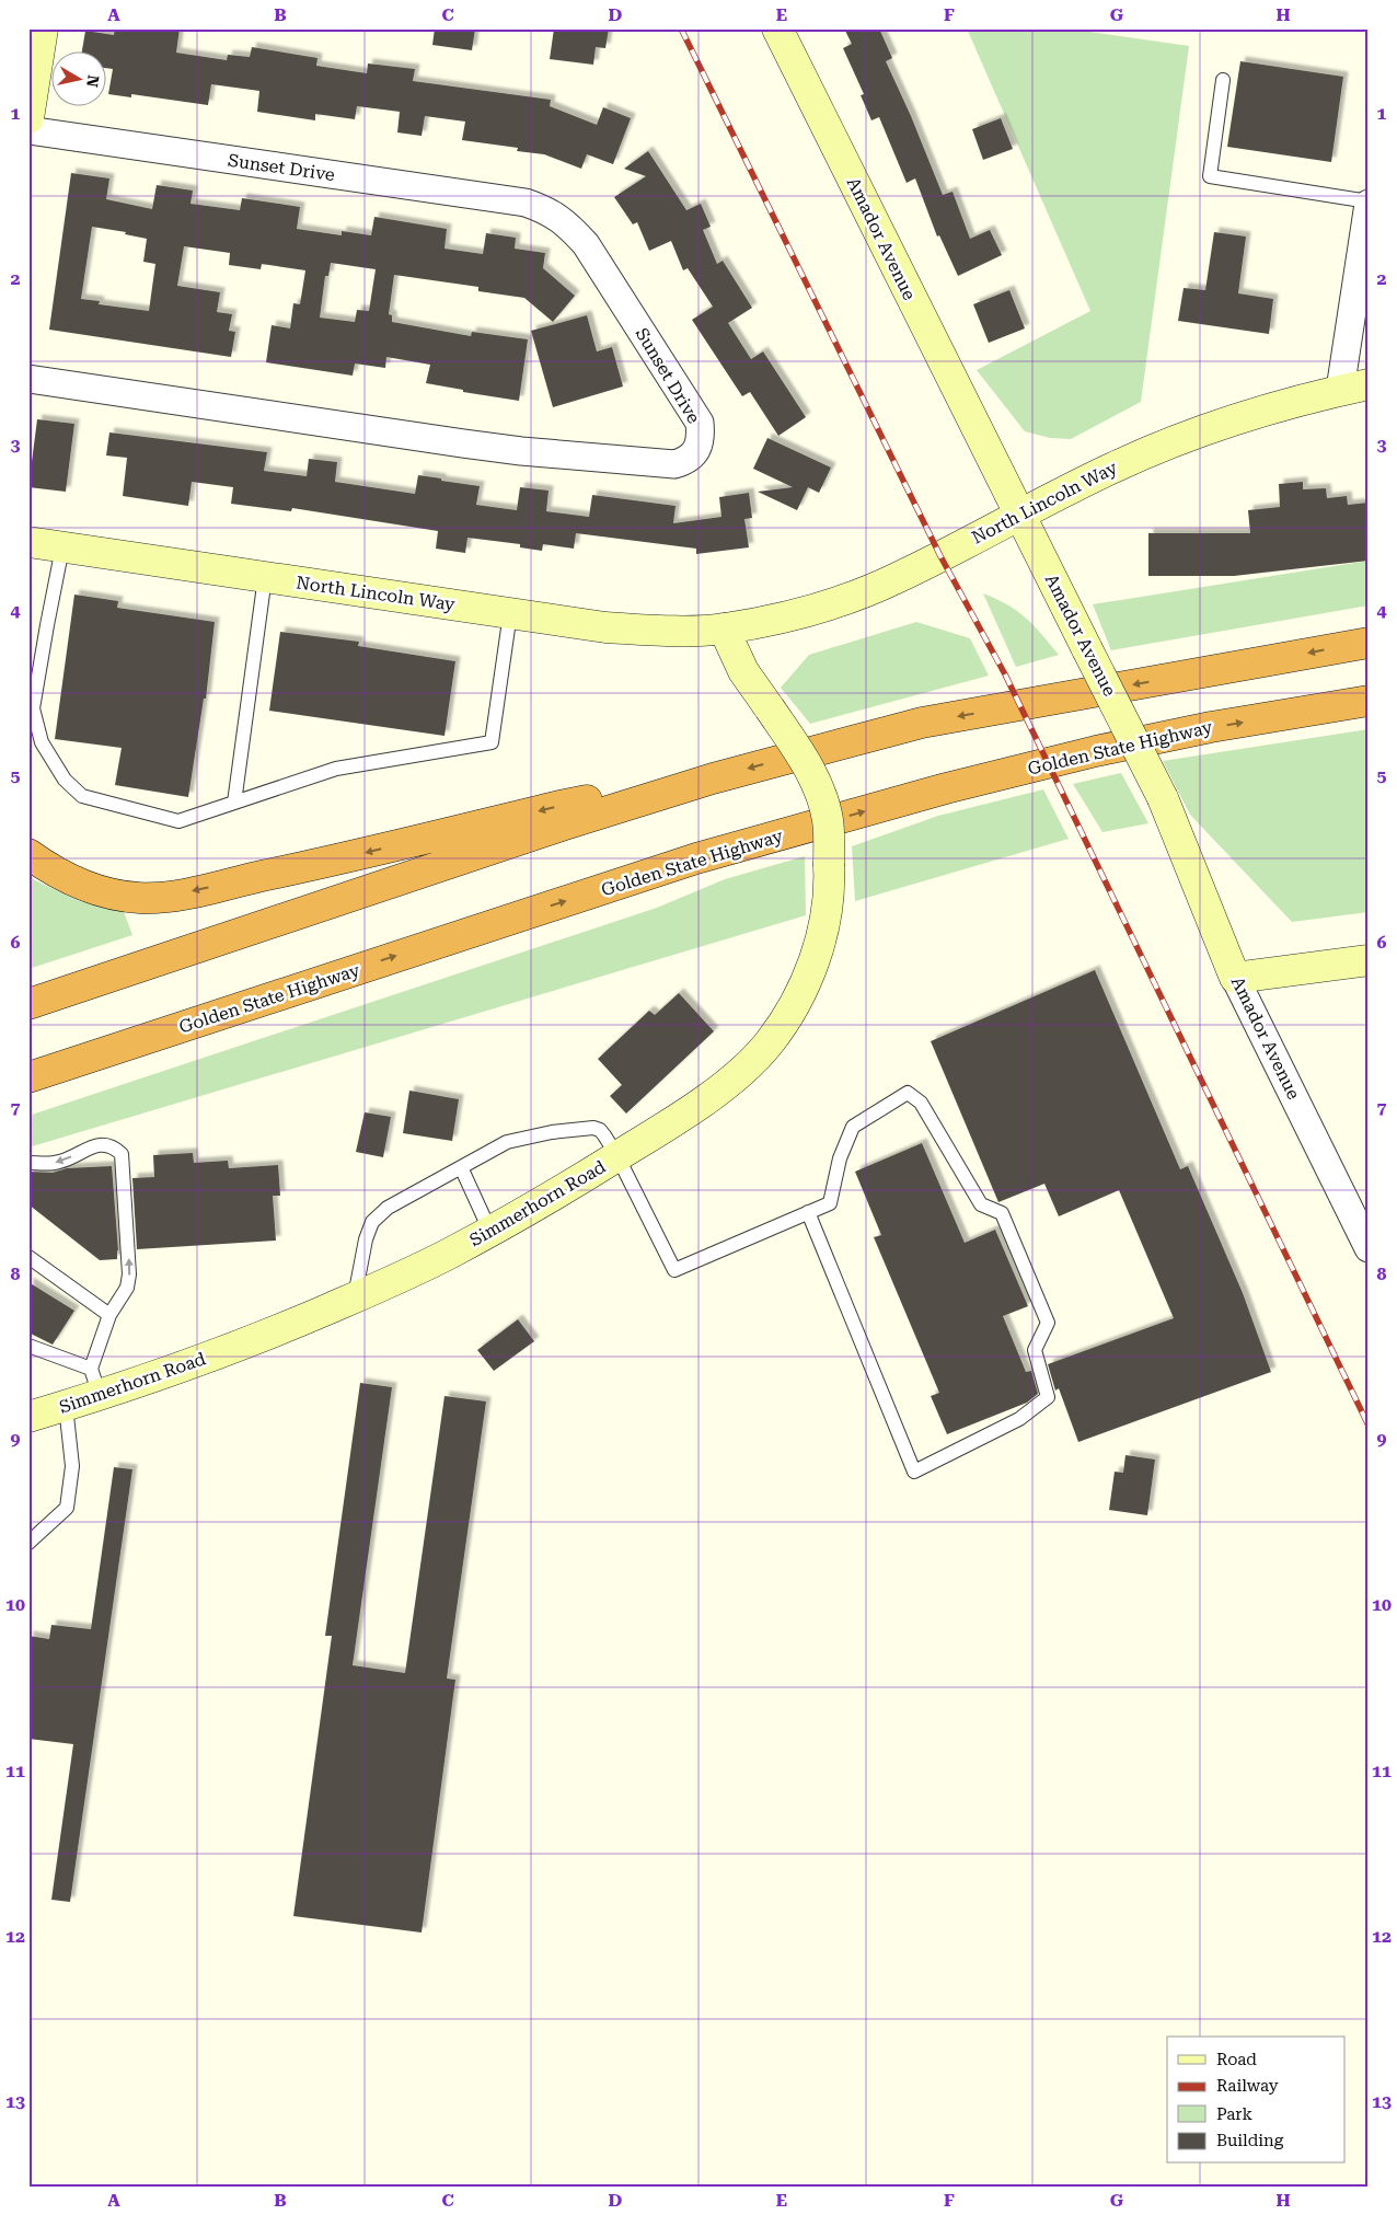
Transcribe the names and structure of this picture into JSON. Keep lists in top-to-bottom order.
{
  "streets": {
    "highway": ["Golden State Highway"],
    "main road": ["Amador Avenue", "North Lincoln Way", "Simmerhorn Road"],
    "street": ["Sunset Drive"]
  },
  "crossings": [
    ["Amador Avenue", "North Lincoln Way"],
    ["North Lincoln Way", "Simmerhorn Road"]
  ],
  "legend": [
    "Road",
    "Railway",
    "Park",
    "Building"
  ],
  "north": "right",
  "grid": {
    "columns": [
      "A",
      "B",
      "C",
      "D",
      "E",
      "F",
      "G",
      "H"
    ],
    "rows": [
      "1",
      "2",
      "3",
      "4",
      "5",
      "6",
      "7",
      "8",
      "9",
      "10",
      "11",
      "12",
      "13"
    ]
  }
}
